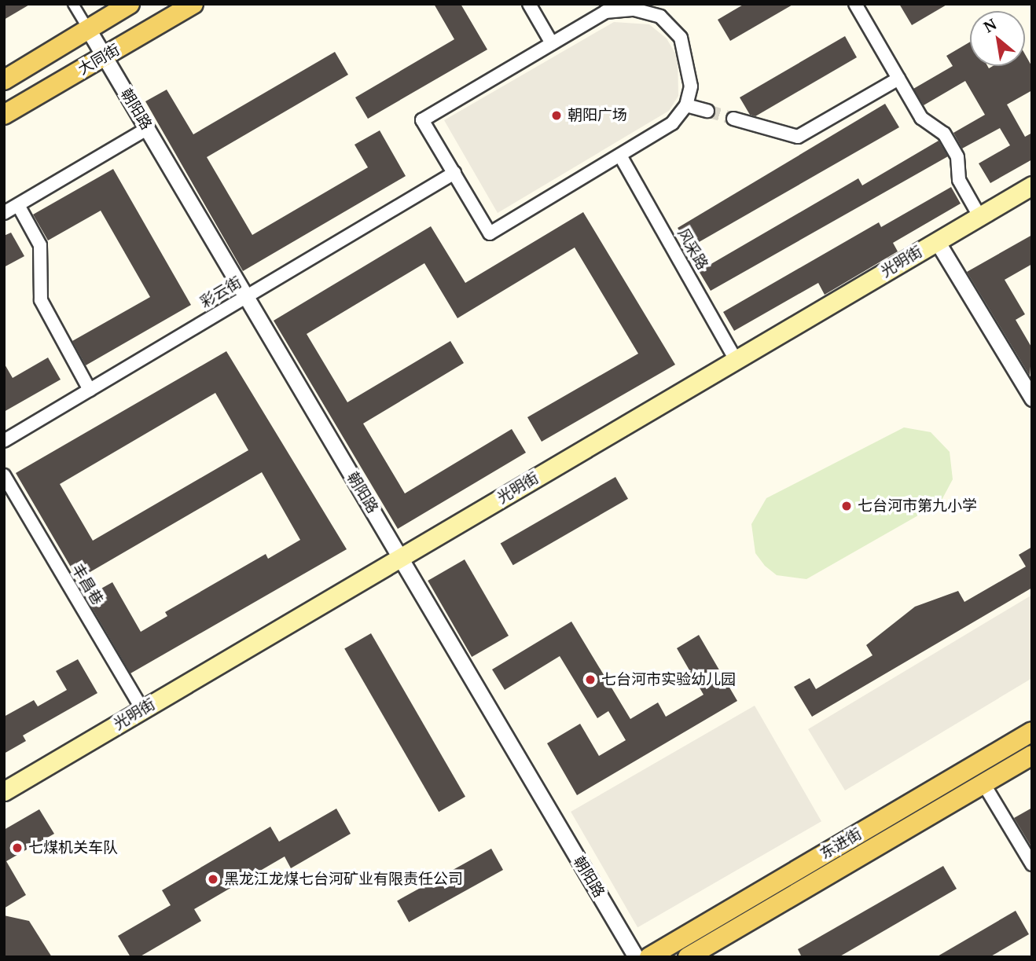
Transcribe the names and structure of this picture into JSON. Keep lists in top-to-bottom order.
{
  "streets": {
    "main road": ["大同街", "光明街", "东进街"],
    "street": [
      "朝阳路",
      "风采路",
      "彩云街",
      "丰昌巷"
    ]
  },
  "crossings": [
    ["大同街", "朝阳路"],
    ["朝阳路", "光明街"],
    ["朝阳路", "彩云街"],
    ["风采路", "光明街"],
    ["光明街", "丰昌巷"]
  ],
  "places": [
    "朝阳广场",
    "七台河市第九小学",
    "七台河市实验幼儿园",
    "七煤机关车队",
    "黑龙江龙煤七台河矿业有限责任公司"
  ],
  "north": "top left"
}
